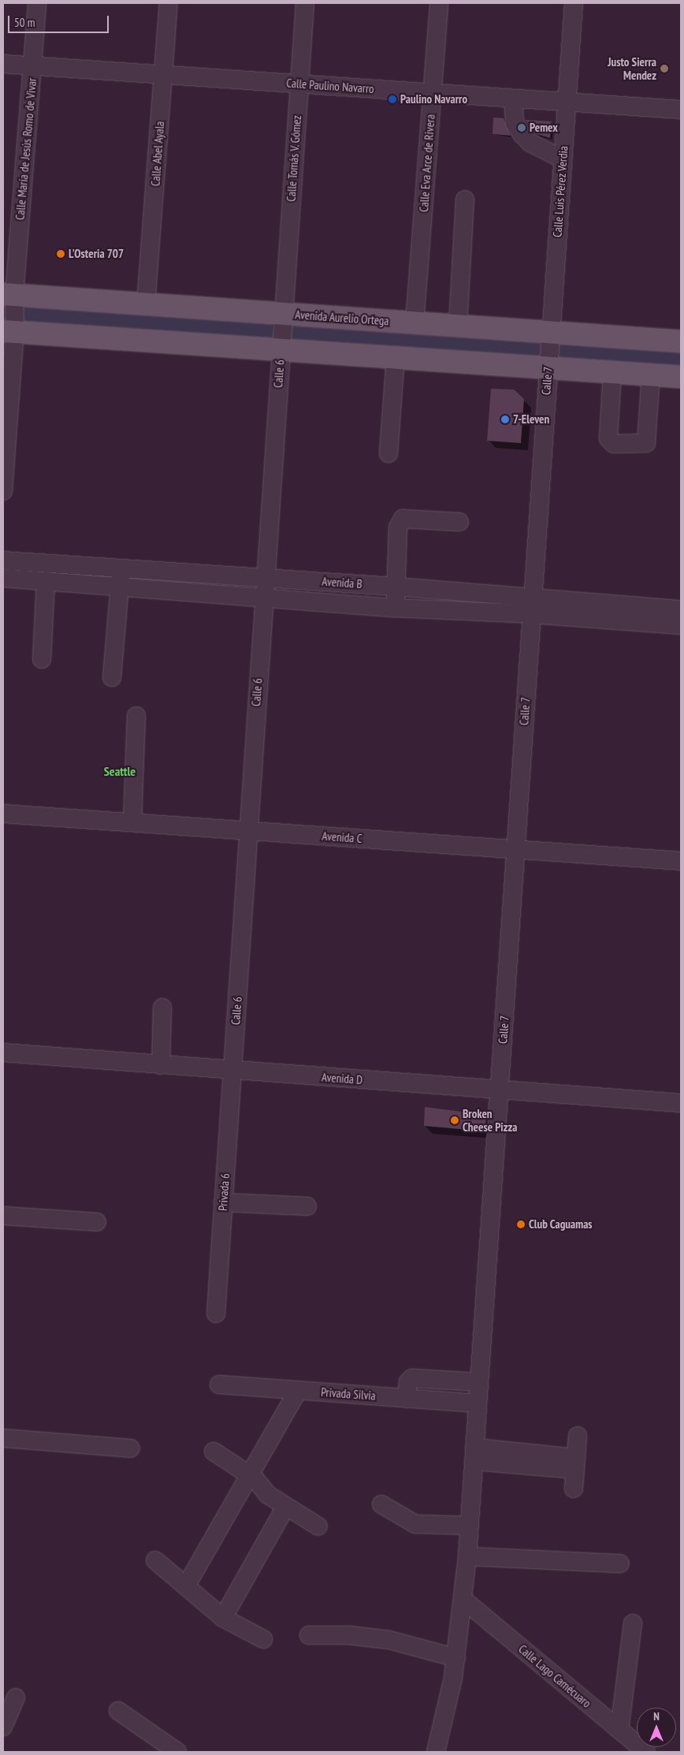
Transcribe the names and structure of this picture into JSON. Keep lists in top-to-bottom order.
{
  "streets": {
    "main road": ["Avenida Aurelio Ortega"],
    "street": [
      "Calle Paulino Navarro",
      "Calle María de Jesús Romo de Vivar",
      "Calle Abel Ayala",
      "Calle Tomás V. Gómez",
      "Calle Eva Arce de Rivera",
      "Calle Luis Pérez Verdia",
      "Calle 6",
      "Calle 7",
      "Avenida B",
      "Avenida C",
      "Avenida D",
      "Privada 6",
      "Privada Silvia",
      "Calle Lago Camécuaro"
    ]
  },
  "crossings": [
    ["Calle Paulino Navarro", "Calle María de Jesús Romo de Vivar"],
    ["Calle Paulino Navarro", "Calle Abel Ayala"],
    ["Calle Paulino Navarro", "Calle Tomás V. Gómez"],
    ["Calle Paulino Navarro", "Calle Eva Arce de Rivera"],
    ["Calle Paulino Navarro", "Calle Luis Pérez Verdia"],
    ["Calle María de Jesús Romo de Vivar", "Avenida Aurelio Ortega"],
    ["Calle Abel Ayala", "Avenida Aurelio Ortega"],
    ["Calle Tomás V. Gómez", "Avenida Aurelio Ortega"],
    ["Calle Tomás V. Gómez", "Calle 6"],
    ["Calle Eva Arce de Rivera", "Avenida Aurelio Ortega"],
    ["Calle Luis Pérez Verdia", "Avenida Aurelio Ortega"],
    ["Calle Luis Pérez Verdia", "Calle 7"],
    ["Avenida Aurelio Ortega", "Calle 6"],
    ["Avenida Aurelio Ortega", "Calle 7"],
    ["Calle 6", "Avenida B"],
    ["Calle 6", "Avenida C"],
    ["Calle 6", "Avenida D"],
    ["Calle 6", "Privada 6"],
    ["Calle 7", "Avenida B"],
    ["Calle 7", "Avenida C"],
    ["Calle 7", "Avenida D"],
    ["Calle 7", "Privada Silvia"],
    ["Calle 7", "Calle Lago Camécuaro"],
    ["Avenida D", "Privada 6"]
  ],
  "districts": ["Seattle"],
  "places": [
    "Justo Sierra Mendez",
    "Paulino Navarro",
    "Pemex",
    "L'Osteria 707",
    "7-Eleven",
    "Broken Cheese Pizza",
    "Club Caguamas"
  ],
  "scale_bar": "50 m",
  "north": "top"
}
